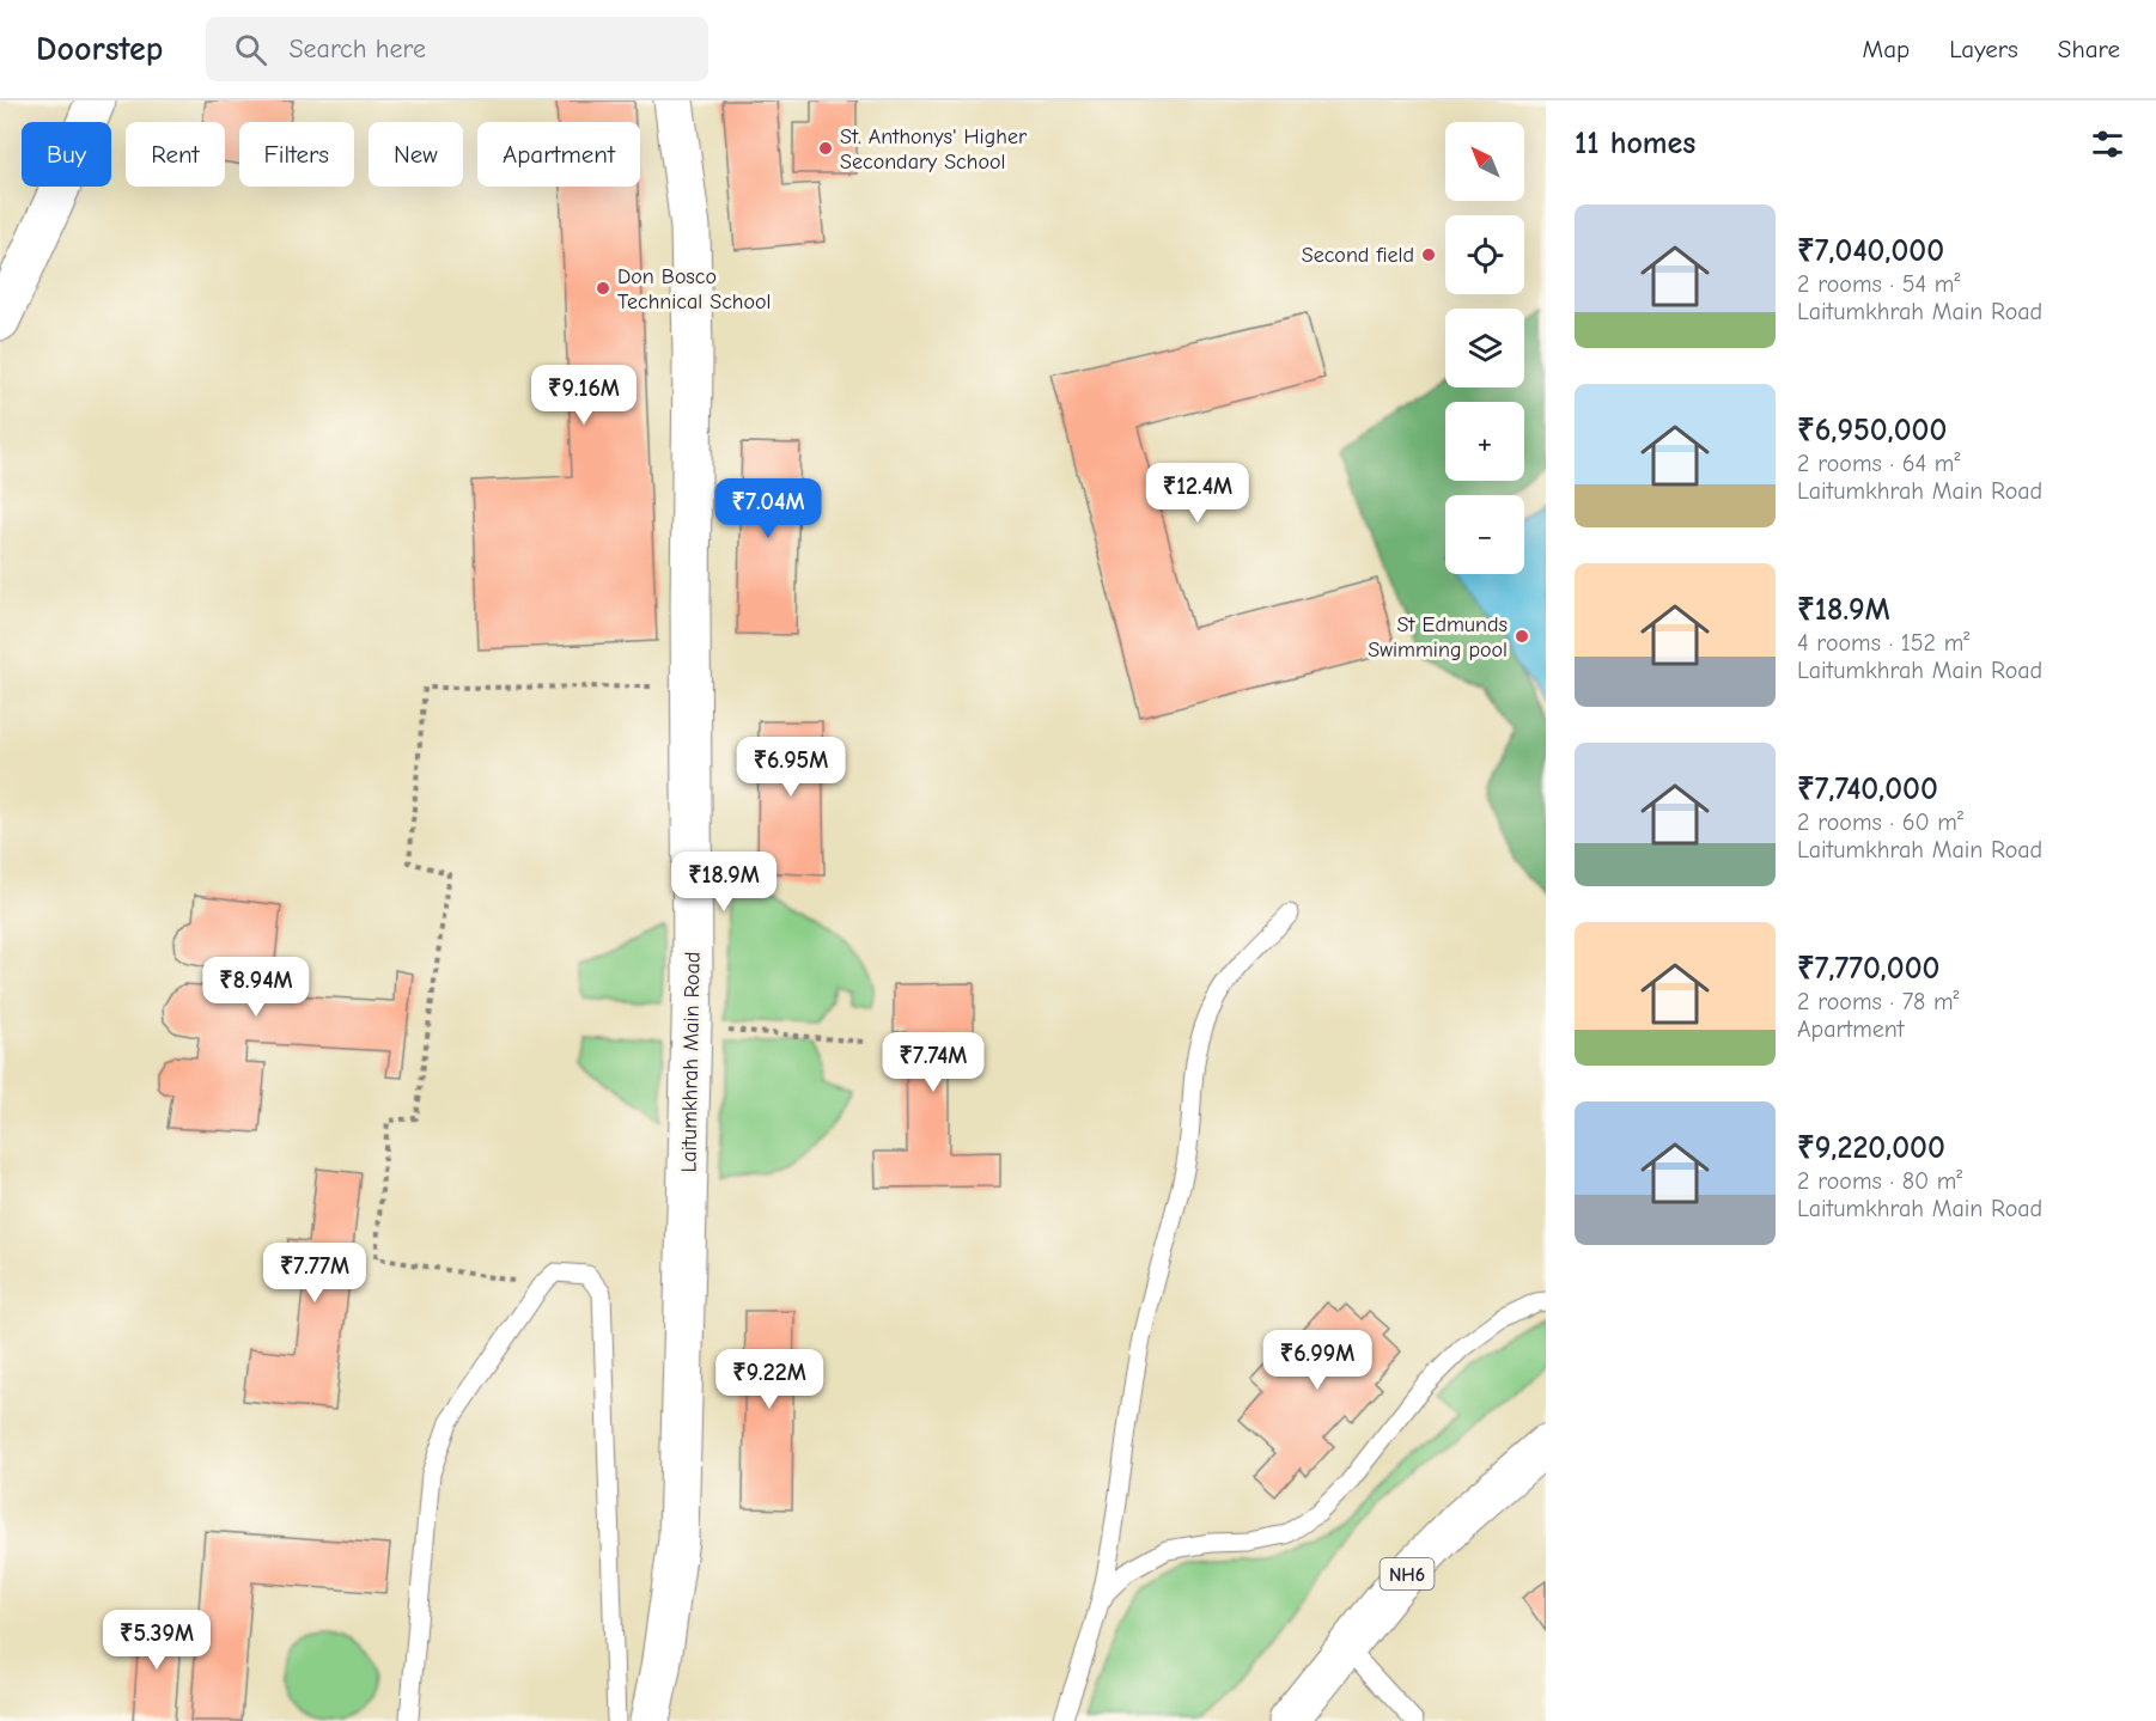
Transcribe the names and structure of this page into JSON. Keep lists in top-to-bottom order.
{
  "streets": {
    "main road": ["Laitumkhrah Main Road", "NH6"]
  },
  "places": [
    "St. Anthonys' Higher Secondary School",
    "Second field",
    "Don Bosco Technical School",
    "St Edmunds Swimming pool"
  ],
  "north": "top left",
  "page": {
    "header": "Doorstep",
    "search": "Search here",
    "nav": ["Map", "Layers", "Share"],
    "heading": "11 homes",
    "map_buttons": ["+", "−"],
    "chip": [
      "Buy",
      "Rent",
      "Filters",
      "New",
      "Apartment"
    ],
    "list": [
      {
        "name": "₹7,040,000",
        "note": "2 rooms · 54 m² · Laitumkhrah Main Road"
      },
      {
        "name": "₹6,950,000",
        "note": "2 rooms · 64 m² · Laitumkhrah Main Road"
      },
      {
        "name": "₹18.9M",
        "note": "4 rooms · 152 m² · Laitumkhrah Main Road"
      },
      {
        "name": "₹7,740,000",
        "note": "2 rooms · 60 m² · Laitumkhrah Main Road"
      },
      {
        "name": "₹7,770,000",
        "note": "2 rooms · 78 m² · Apartment"
      },
      {
        "name": "₹9,220,000",
        "note": "2 rooms · 80 m² · Laitumkhrah Main Road"
      }
    ],
    "price": [
      "₹9.16M",
      "₹12.4M",
      "₹7.04M",
      "₹6.95M",
      "₹18.9M",
      "₹8.94M",
      "₹7.74M",
      "₹7.77M",
      "₹6.99M",
      "₹9.22M",
      "₹5.39M"
    ]
  }
}
